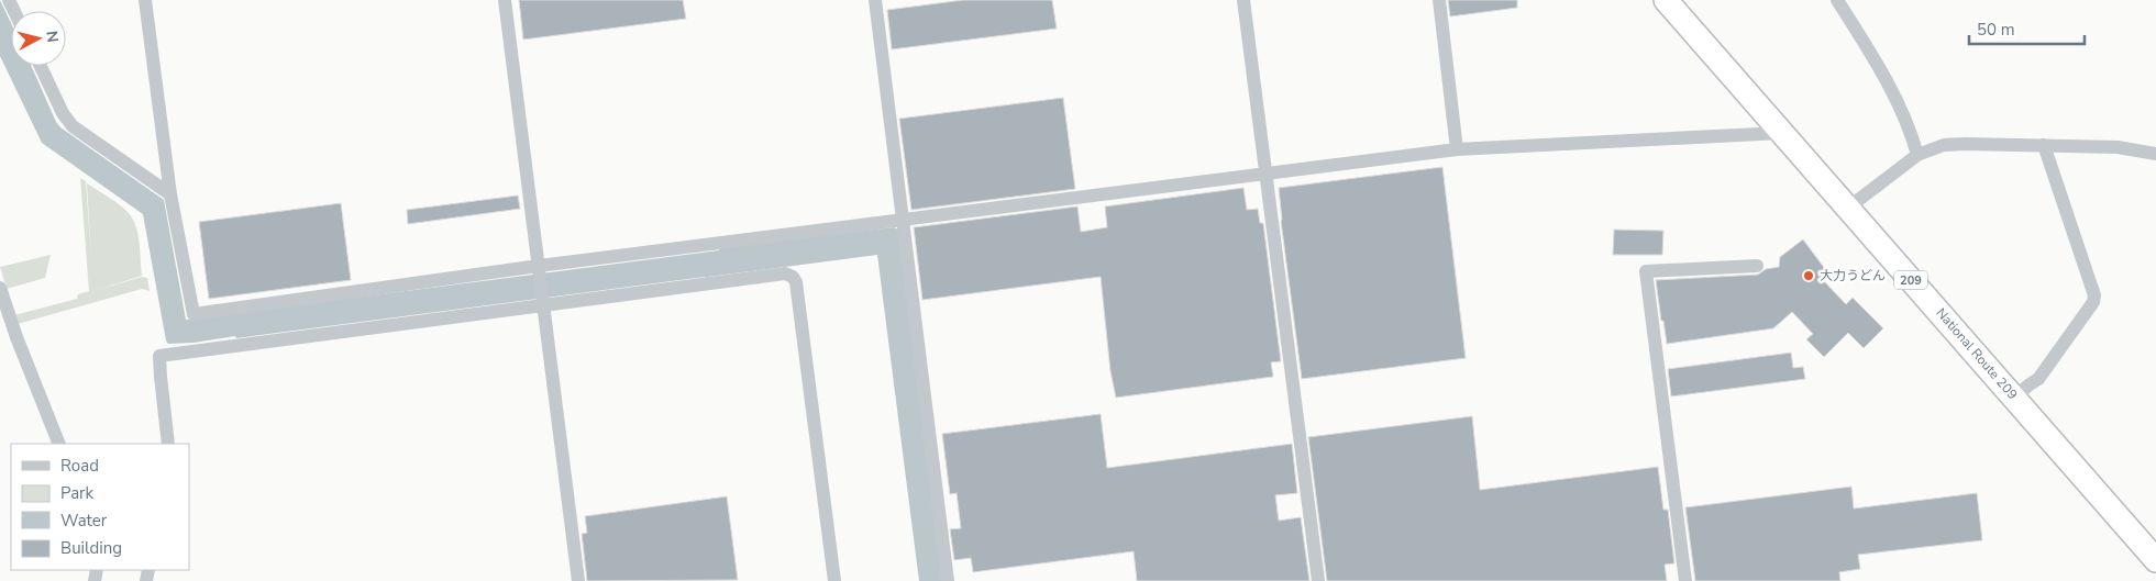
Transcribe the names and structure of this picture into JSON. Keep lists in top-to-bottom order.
{
  "streets": {
    "highway": ["209", "National Route 209"]
  },
  "places": ["大力うどん"],
  "legend": [
    "Road",
    "Park",
    "Water",
    "Building"
  ],
  "scale_bar": "50 m",
  "north": "right"
}
